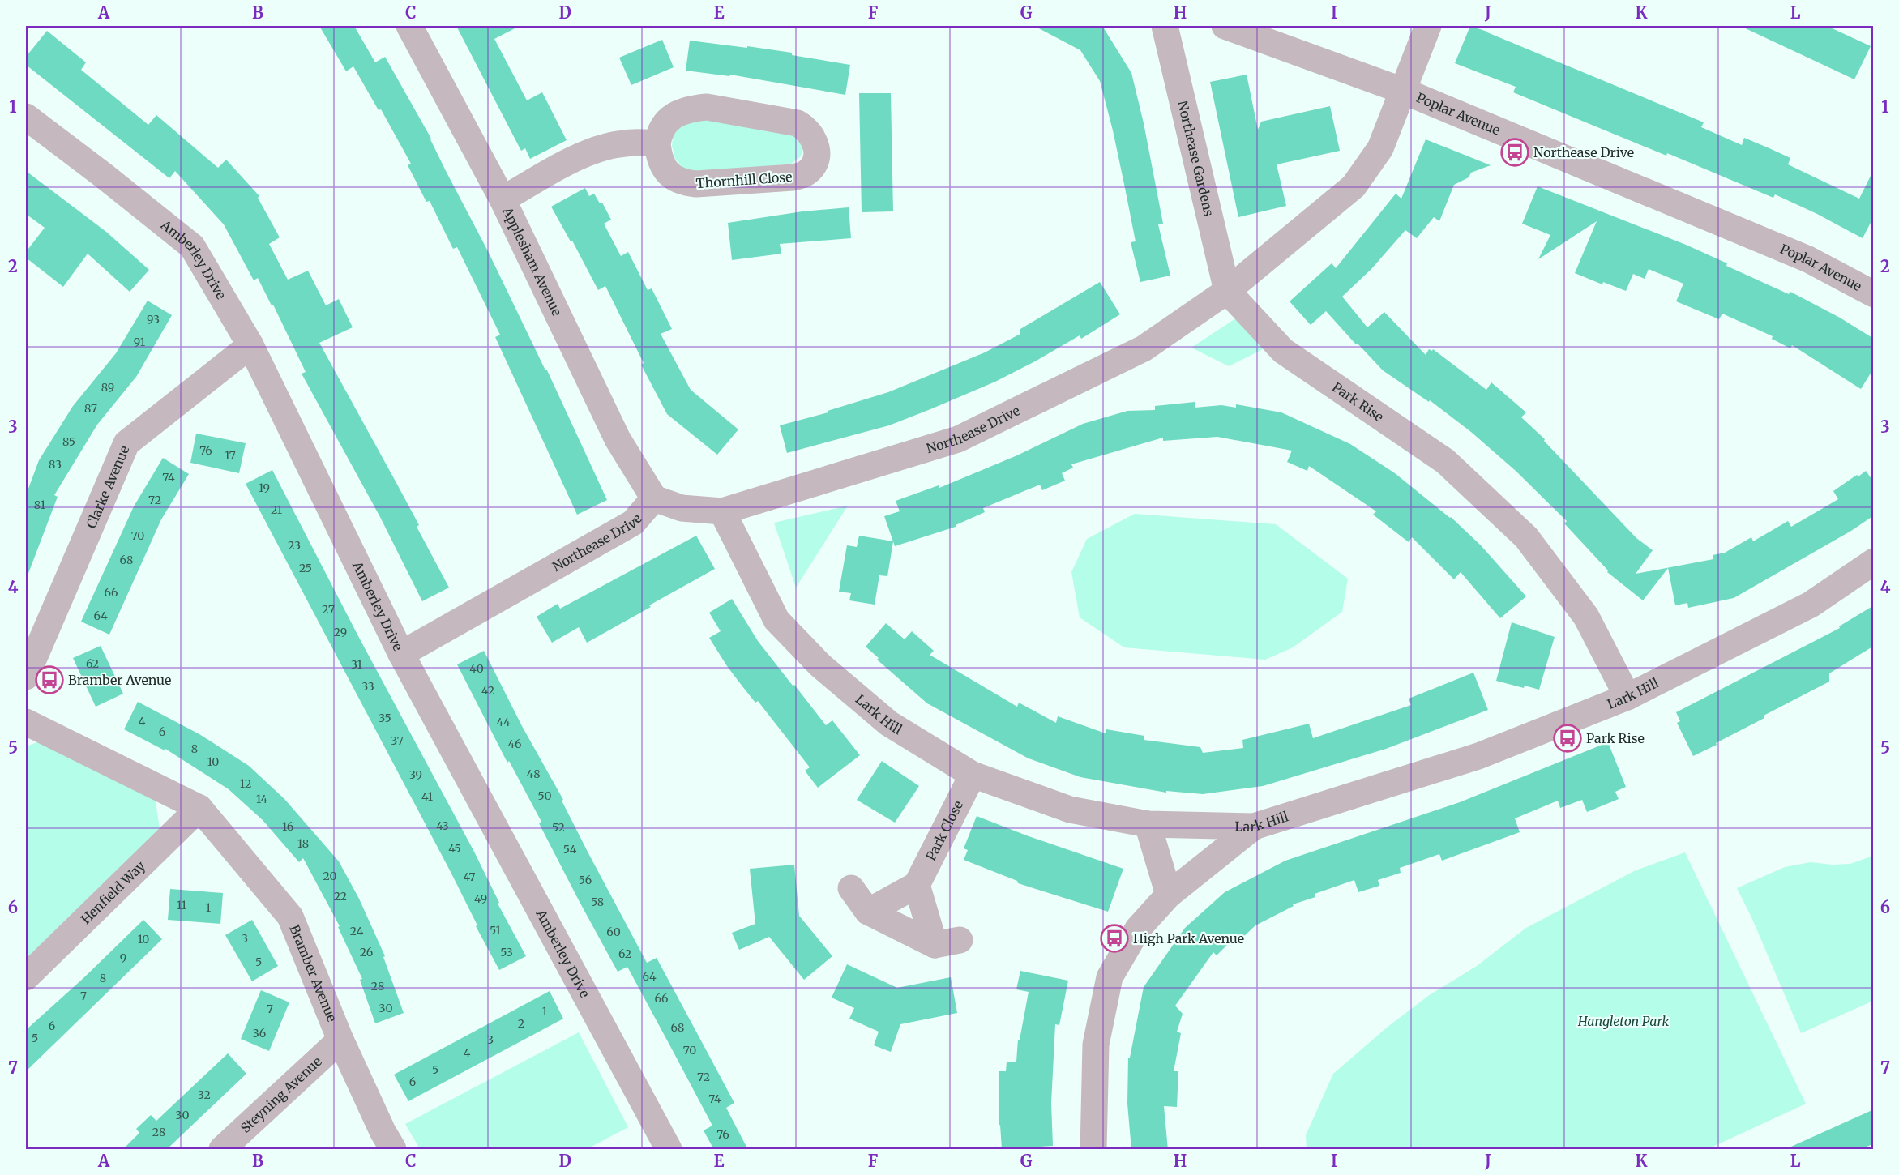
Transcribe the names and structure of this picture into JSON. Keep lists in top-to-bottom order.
{
  "streets": {
    "street": [
      "Poplar Avenue",
      "Northease Gardens",
      "Thornhill Close",
      "Amberley Drive",
      "Applesham Avenue",
      "Park Rise",
      "Northease Drive",
      "Clarke Avenue",
      "Lark Hill",
      "Park Close",
      "Henfield Way",
      "Bramber Avenue",
      "Steyning Avenue"
    ]
  },
  "crossings": [
    ["Poplar Avenue", "Northease Drive"],
    ["Northease Gardens", "Park Rise"],
    ["Northease Gardens", "Northease Drive"],
    ["Amberley Drive", "Northease Drive"],
    ["Amberley Drive", "Clarke Avenue"],
    ["Applesham Avenue", "Northease Drive"],
    ["Park Rise", "Northease Drive"],
    ["Park Rise", "Lark Hill"],
    ["Northease Drive", "Lark Hill"],
    ["Lark Hill", "Park Close"],
    ["Henfield Way", "Bramber Avenue"],
    ["Bramber Avenue", "Steyning Avenue"]
  ],
  "parks": ["Hangleton Park"],
  "places": {
    "bus stop": [
      "Northease Drive",
      "Bramber Avenue",
      "Park Rise",
      "High Park Avenue"
    ]
  },
  "house_numbers": [
    "93",
    "91",
    "89",
    "87",
    "85",
    "76",
    "17",
    "83",
    "74",
    "19",
    "72",
    "81",
    "21",
    "70",
    "23",
    "68",
    "25",
    "66",
    "27",
    "64",
    "29",
    "62",
    "31",
    "40",
    "33",
    "42",
    "35",
    "4",
    "44",
    "6",
    "37",
    "46",
    "8",
    "10",
    "48",
    "39",
    "12",
    "50",
    "41",
    "14",
    "43",
    "16",
    "52",
    "18",
    "45",
    "54",
    "20",
    "47",
    "56",
    "22",
    "49",
    "58",
    "11",
    "1",
    "51",
    "24",
    "60",
    "3",
    "10",
    "26",
    "53",
    "62",
    "9",
    "5",
    "64",
    "8",
    "28",
    "7",
    "66",
    "30",
    "7",
    "1",
    "2",
    "6",
    "68",
    "36",
    "5",
    "3",
    "70",
    "4",
    "5",
    "72",
    "6",
    "32",
    "74",
    "30",
    "28",
    "76"
  ],
  "grid": {
    "columns": [
      "A",
      "B",
      "C",
      "D",
      "E",
      "F",
      "G",
      "H",
      "I",
      "J",
      "K",
      "L"
    ],
    "rows": [
      "1",
      "2",
      "3",
      "4",
      "5",
      "6",
      "7"
    ]
  }
}
